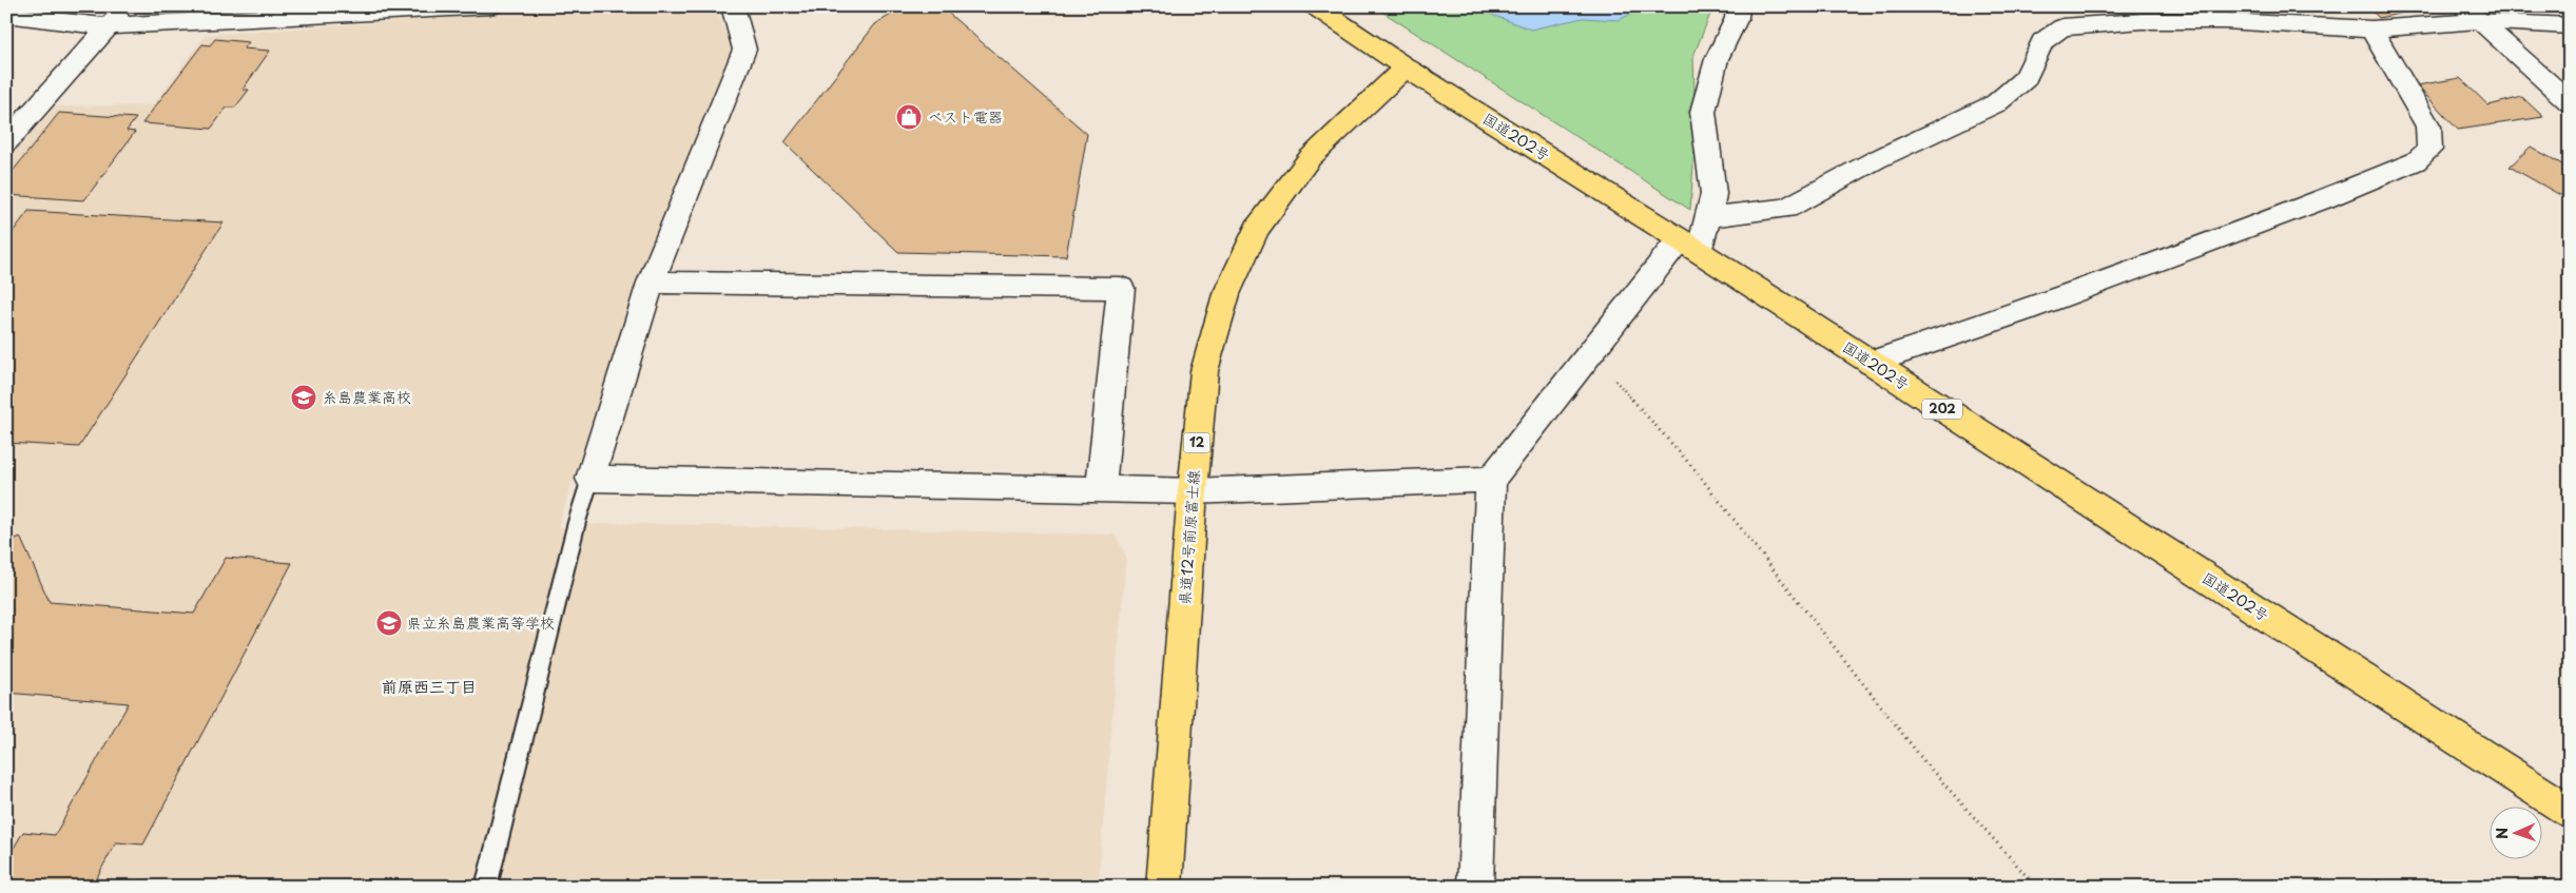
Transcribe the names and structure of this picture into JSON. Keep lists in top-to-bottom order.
{
  "streets": {
    "main road": [
      "国道202号",
      "202",
      "12",
      "県道12号前原富士線"
    ]
  },
  "crossings": [
    ["国道202号", "県道12号前原富士線"]
  ],
  "districts": ["前原西三丁目"],
  "places": {
    "shop": ["ベスト電器"],
    "school or university": ["糸島農業高校", "県立糸島農業高等学校"]
  },
  "north": "left"
}
